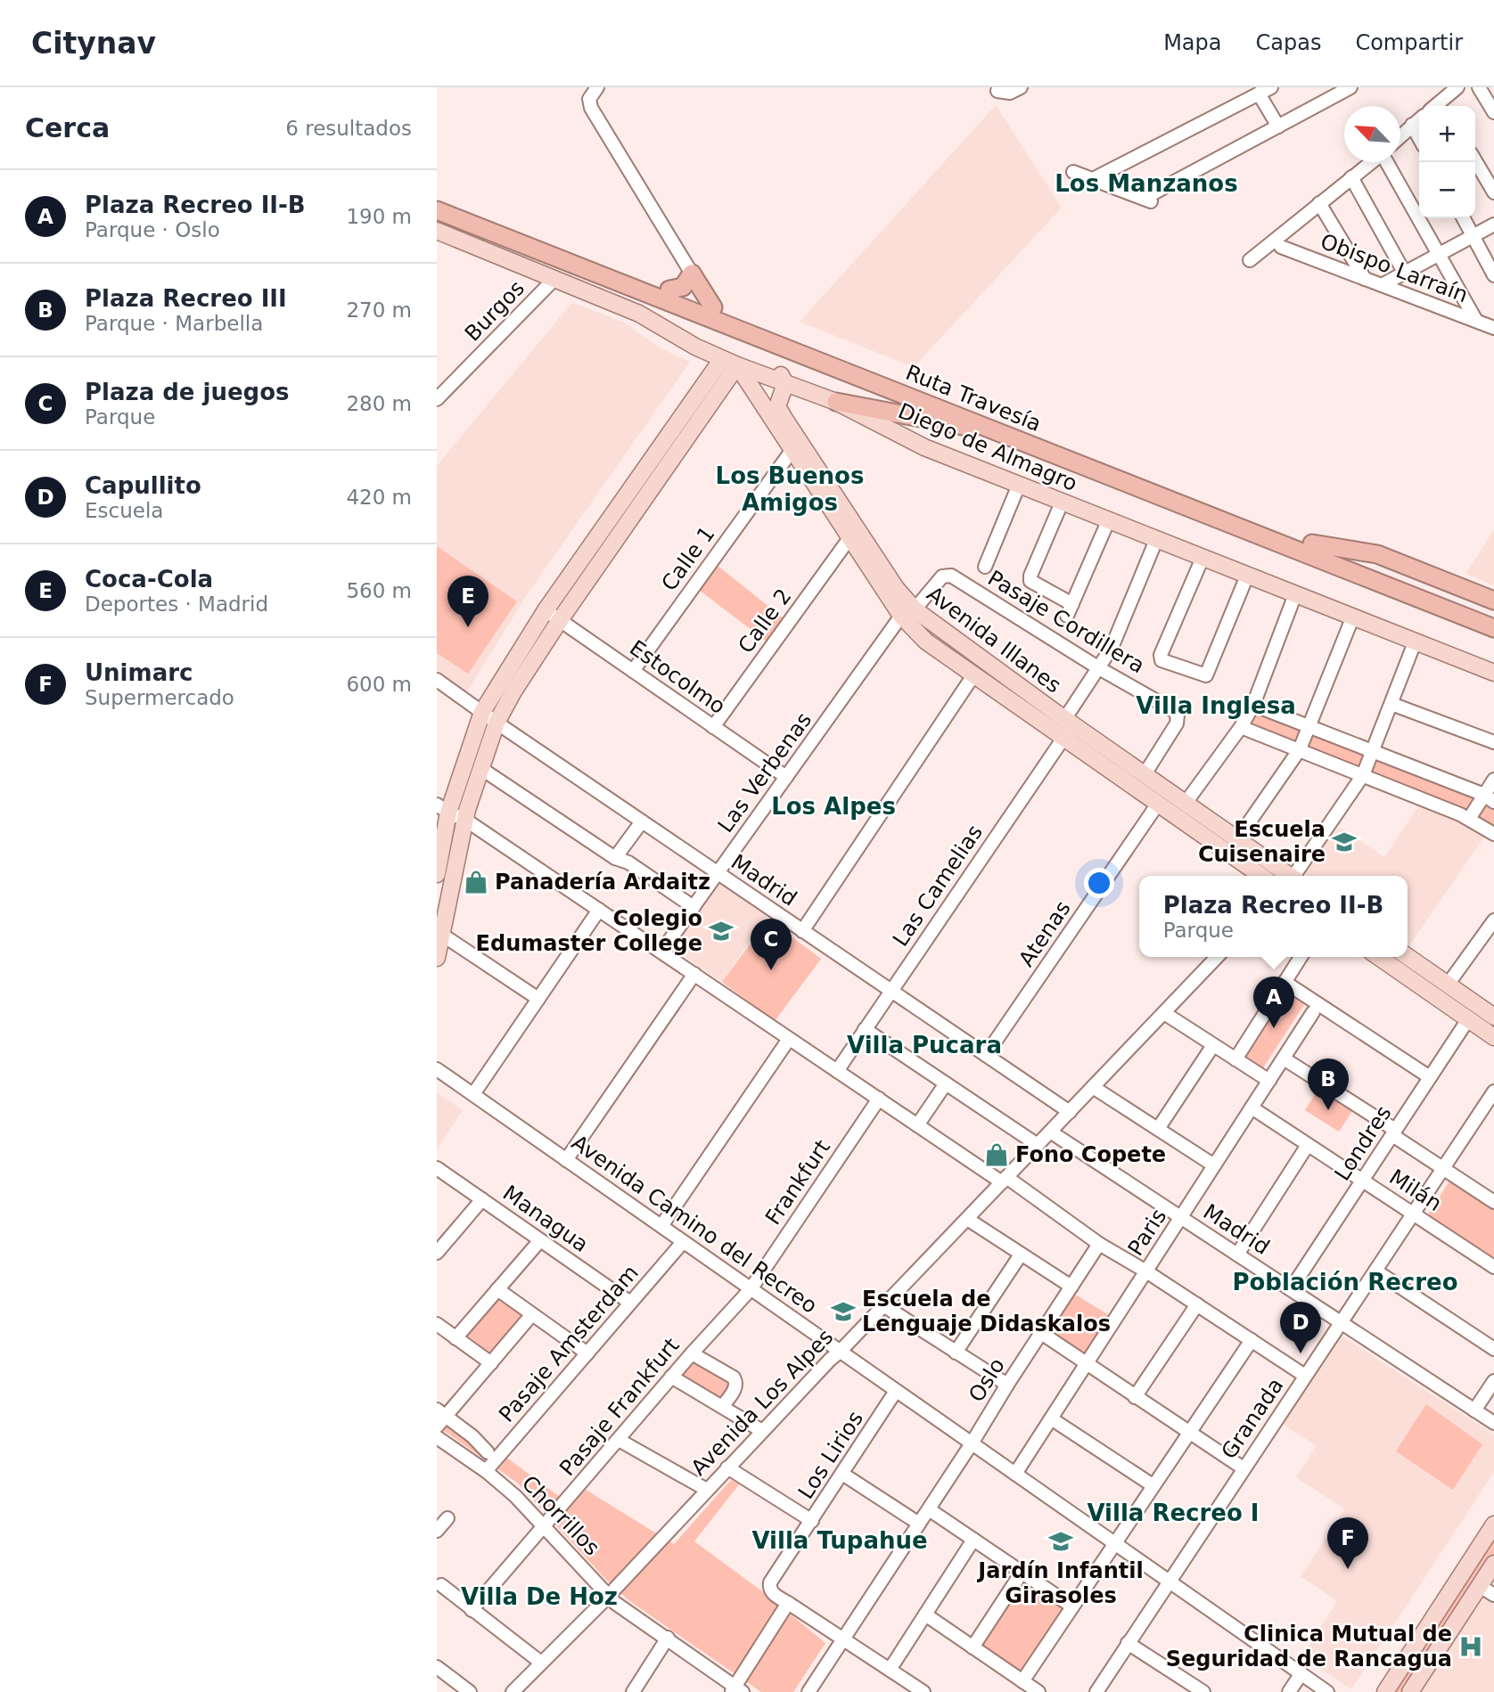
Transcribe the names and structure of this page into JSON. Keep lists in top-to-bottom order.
{
  "streets": {
    "highway": ["Ruta Travesía"],
    "main road": ["Diego de Almagro", "Avenida Illanes"],
    "street": [
      "Obispo Larraín",
      "Burgos",
      "Calle 1",
      "Calle 2",
      "Pasaje Cordillera",
      "Estocolmo",
      "Las Verbenas",
      "Madrid",
      "Las Camelias",
      "Atenas",
      "Londres",
      "Frankfurt",
      "Milán",
      "Managua",
      "Avenida Camino del Recreo",
      "Paris",
      "Pasaje Amsterdam",
      "Oslo",
      "Avenida Los Alpes",
      "Pasaje Frankfurt",
      "Granada",
      "Los Lirios",
      "Chorrillos"
    ]
  },
  "crossings": [
    ["Burgos", "Diego de Almagro"],
    ["Diego de Almagro", "Avenida Illanes"],
    ["Diego de Almagro", "Las Camelias"],
    ["Calle 1", "Avenida Illanes"],
    ["Calle 1", "Estocolmo"],
    ["Calle 2", "Avenida Illanes"],
    ["Calle 2", "Estocolmo"],
    ["Pasaje Cordillera", "Avenida Illanes"],
    ["Pasaje Cordillera", "Las Verbenas"],
    ["Pasaje Cordillera", "Las Camelias"],
    ["Avenida Illanes", "Las Verbenas"],
    ["Avenida Illanes", "Las Camelias"],
    ["Avenida Illanes", "Atenas"],
    ["Estocolmo", "Las Verbenas"],
    ["Las Verbenas", "Madrid"],
    ["Madrid", "Las Camelias"],
    ["Madrid", "Atenas"],
    ["Madrid", "Londres"],
    ["Madrid", "Paris"],
    ["Madrid", "Avenida Los Alpes"],
    ["Madrid", "Granada"],
    ["Londres", "Milán"],
    ["Frankfurt", "Avenida Camino del Recreo"],
    ["Frankfurt", "Pasaje Frankfurt"],
    ["Milán", "Paris"],
    ["Milán", "Granada"],
    ["Managua", "Pasaje Amsterdam"],
    ["Avenida Camino del Recreo", "Paris"],
    ["Avenida Camino del Recreo", "Pasaje Amsterdam"],
    ["Avenida Camino del Recreo", "Oslo"],
    ["Avenida Camino del Recreo", "Avenida Los Alpes"],
    ["Avenida Camino del Recreo", "Pasaje Frankfurt"],
    ["Avenida Camino del Recreo", "Granada"],
    ["Avenida Camino del Recreo", "Los Lirios"],
    ["Pasaje Amsterdam", "Chorrillos"],
    ["Oslo", "Los Lirios"],
    ["Avenida Los Alpes", "Chorrillos"],
    ["Pasaje Frankfurt", "Chorrillos"]
  ],
  "districts": [
    "Los Manzanos",
    "Los Buenos Amigos",
    "Villa Inglesa",
    "Los Alpes",
    "Villa Pucara",
    "Población Recreo",
    "Villa Recreo I",
    "Villa Tupahue",
    "Villa De Hoz"
  ],
  "places": {
    "school or university": [
      "Escuela Cuisenaire",
      "Colegio Edumaster College",
      "Escuela de Lenguaje Didaskalos",
      "Jardín Infantil Girasoles"
    ],
    "shop": ["Panadería Ardaitz", "Fono Copete"],
    "hospital": ["Clinica Mutual de Seguridad de Rancagua"]
  },
  "north": "top left",
  "page": {
    "header": "Citynav",
    "nav": ["Mapa", "Capas", "Compartir"],
    "heading": ["Cerca", "6 resultados"],
    "map_buttons": ["+", "−"],
    "list": [
      {
        "mark": "A",
        "name": "Plaza Recreo II-B",
        "note": "Parque · Oslo",
        "value": "190 m"
      },
      {
        "mark": "B",
        "name": "Plaza Recreo III",
        "note": "Parque · Marbella",
        "value": "270 m"
      },
      {
        "mark": "C",
        "name": "Plaza de juegos",
        "note": "Parque",
        "value": "280 m"
      },
      {
        "mark": "D",
        "name": "Capullito",
        "note": "Escuela",
        "value": "420 m"
      },
      {
        "mark": "E",
        "name": "Coca-Cola",
        "note": "Deportes · Madrid",
        "value": "560 m"
      },
      {
        "mark": "F",
        "name": "Unimarc",
        "note": "Supermercado",
        "value": "600 m"
      }
    ],
    "pins": [
      "E",
      "C",
      "A",
      "B",
      "D",
      "F"
    ],
    "popup": ["Plaza Recreo II-B", "Parque"]
  }
}
